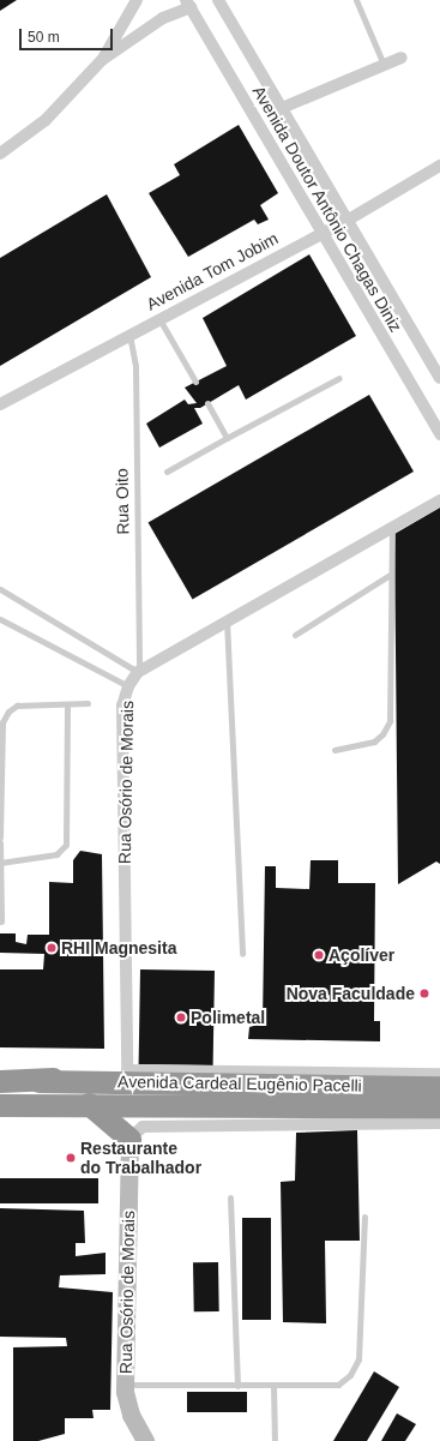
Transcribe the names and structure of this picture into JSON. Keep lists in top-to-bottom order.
{
  "streets": {
    "highway": ["Avenida Cardeal Eugênio Pacelli"],
    "street": ["Avenida Doutor Antônio Chagas Diniz", "Avenida Tom Jobim", "Rua Osório de Morais"],
    "lane": ["Rua Oito"]
  },
  "crossings": [
    ["Avenida Doutor Antônio Chagas Diniz", "Avenida Tom Jobim"],
    ["Avenida Tom Jobim", "Rua Oito"],
    ["Rua Oito", "Rua Osório de Morais"],
    ["Rua Osório de Morais", "Avenida Cardeal Eugênio Pacelli"]
  ],
  "places": [
    "RHI Magnesita",
    "Açolíver",
    "Nova Faculdade",
    "Polimetal",
    "Restaurante do Trabalhador"
  ],
  "scale_bar": "50 m"
}
